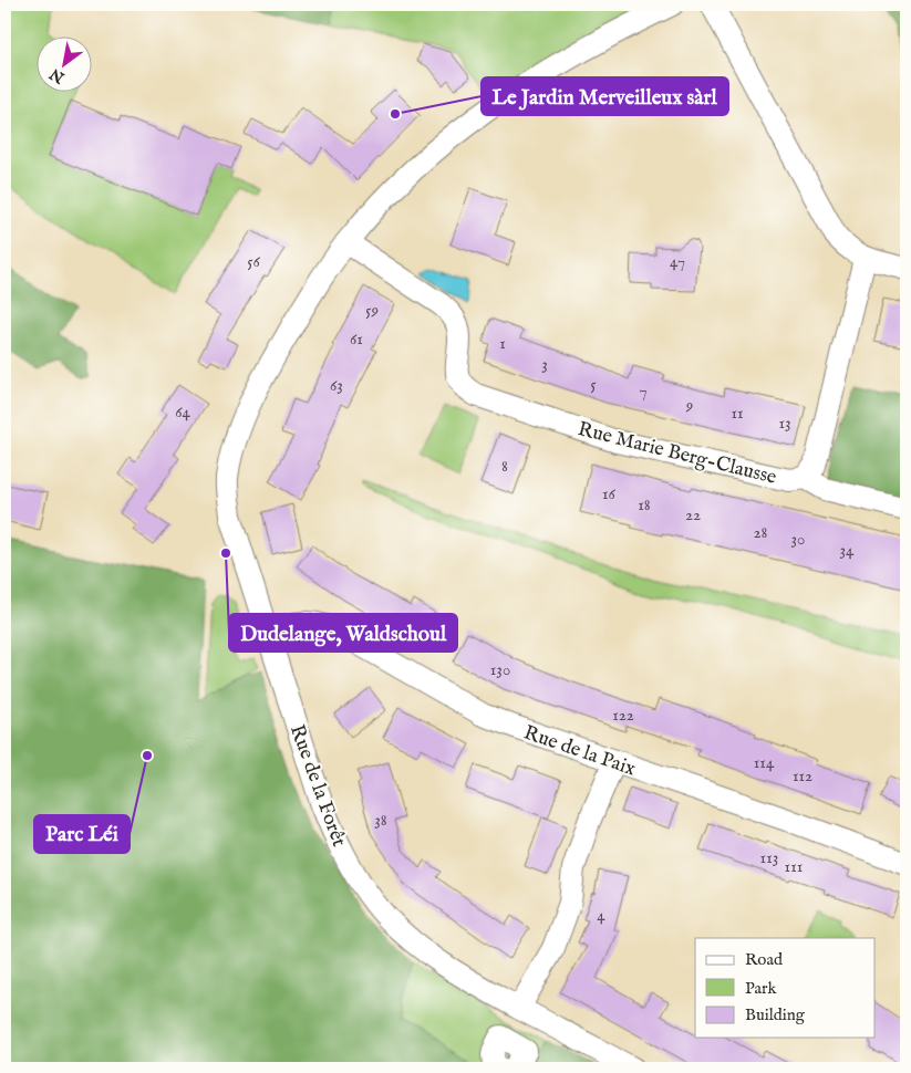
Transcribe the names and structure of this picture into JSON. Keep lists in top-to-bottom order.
{
  "streets": {
    "street": ["Rue Marie Berg-Clausse", "Rue de la Paix", "Rue de la Forêt"]
  },
  "crossings": [
    ["Rue Marie Berg-Clausse", "Rue de la Forêt"],
    ["Rue de la Paix", "Rue de la Forêt"]
  ],
  "places": ["Le Jardin Merveilleux sàrl", "Dudelange, Waldschoul", "Parc Léi"],
  "house_numbers": [
    "56",
    "47",
    "59",
    "61",
    "1",
    "3",
    "5",
    "63",
    "7",
    "9",
    "64",
    "11",
    "13",
    "8",
    "16",
    "18",
    "22",
    "28",
    "30",
    "34",
    "130",
    "122",
    "114",
    "112",
    "38",
    "113",
    "111",
    "4"
  ],
  "legend": ["Road", "Park", "Building"],
  "north": "bottom left"
}
